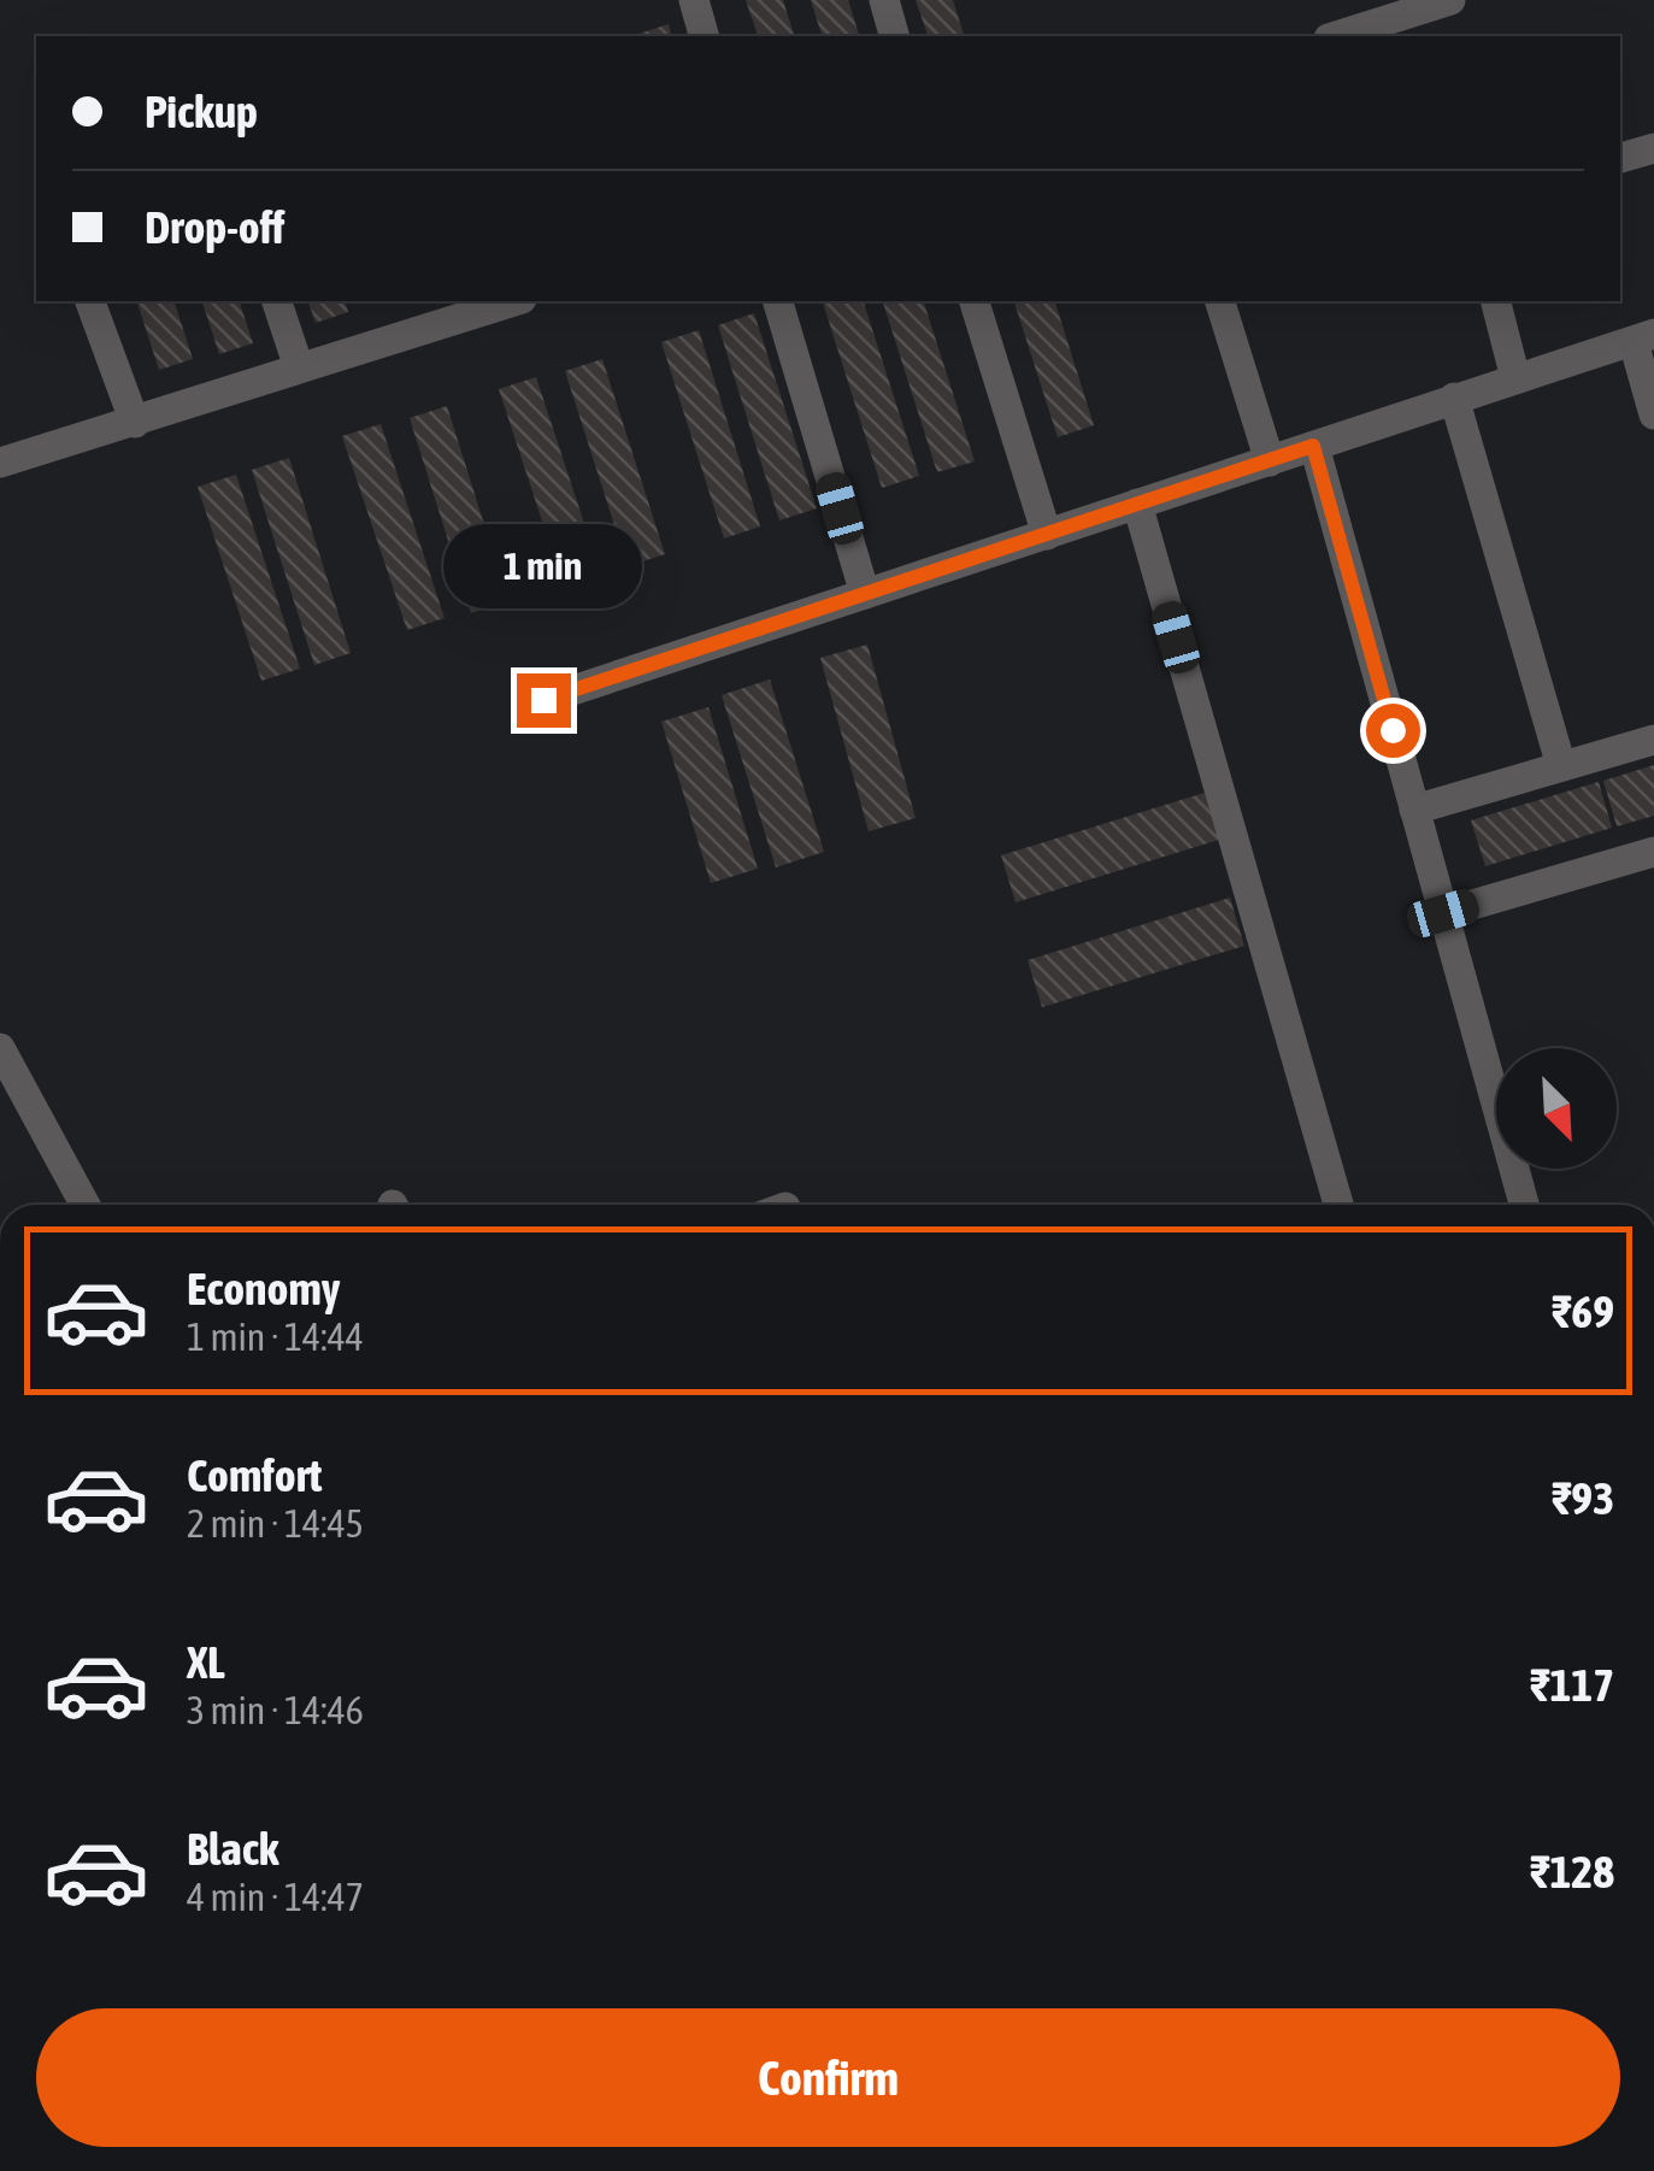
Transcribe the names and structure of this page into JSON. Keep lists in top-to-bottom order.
{
  "north": "bottom right",
  "page": {
    "banner": ["Pickup", "Drop-off"],
    "bubble": "1 min",
    "list": [
      {
        "name": "Economy",
        "note": "1 min · 14:44",
        "value": "₹69"
      },
      {
        "name": "Comfort",
        "note": "2 min · 14:45",
        "value": "₹93"
      },
      {
        "name": "XL",
        "note": "3 min · 14:46",
        "value": "₹117"
      },
      {
        "name": "Black",
        "note": "4 min · 14:47",
        "value": "₹128"
      }
    ],
    "buttons": "Confirm"
  }
}
